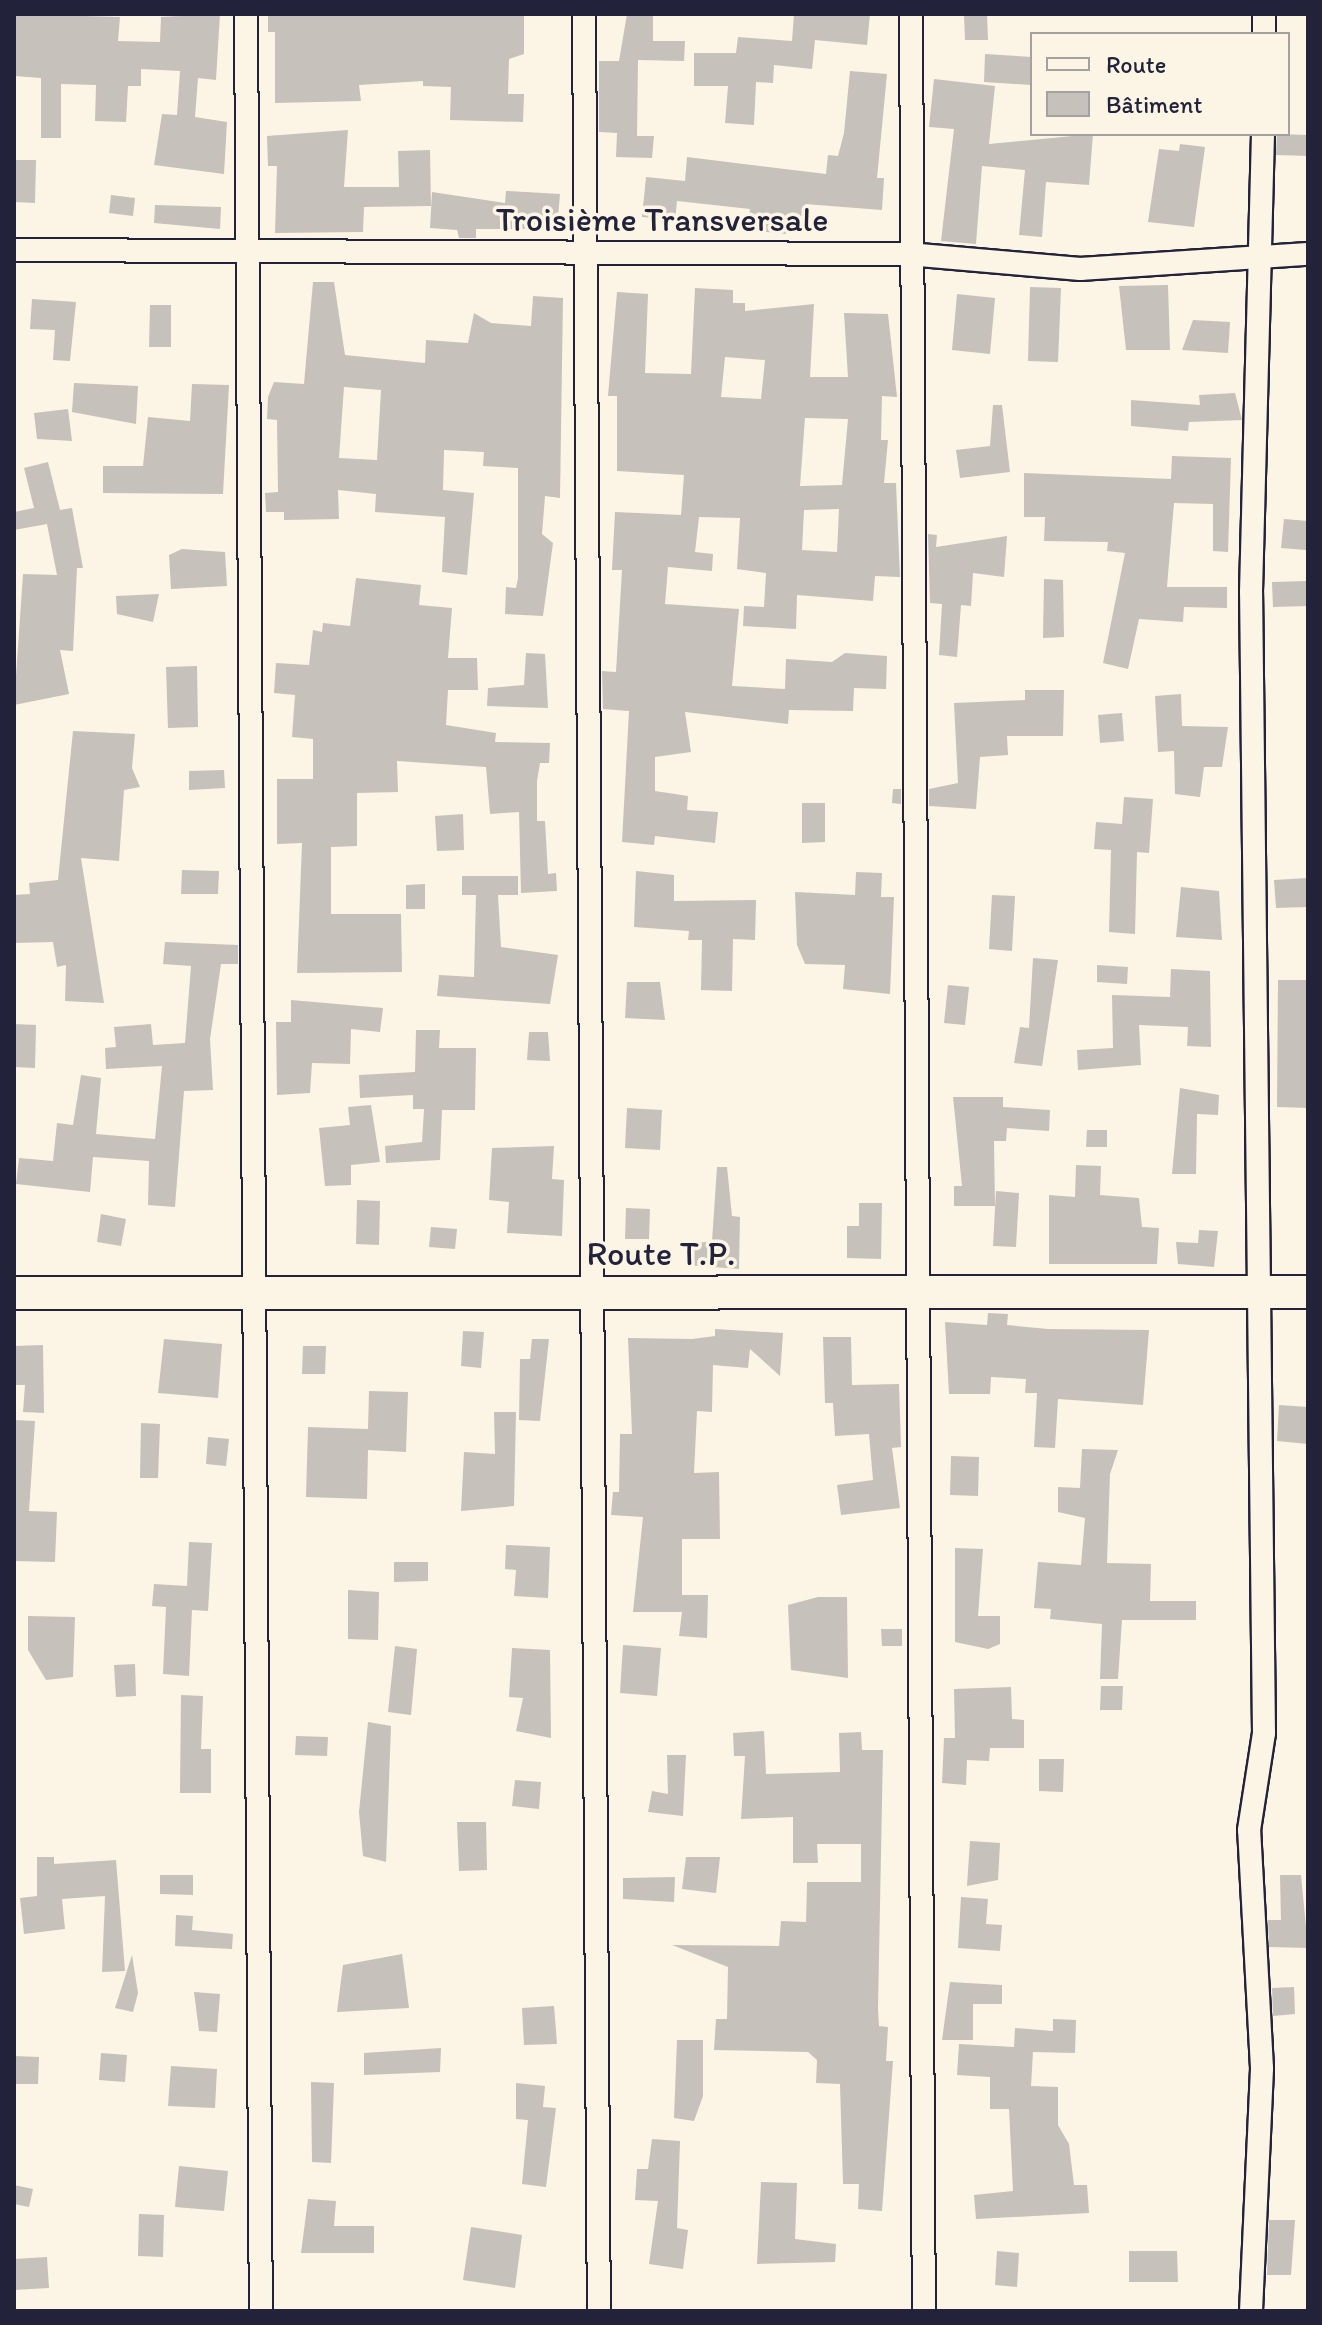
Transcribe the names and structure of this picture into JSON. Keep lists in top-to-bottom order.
{
  "streets": {
    "street": ["Troisième Transversale", "Route T.P."]
  },
  "legend": ["Route", "Bâtiment"]
}
